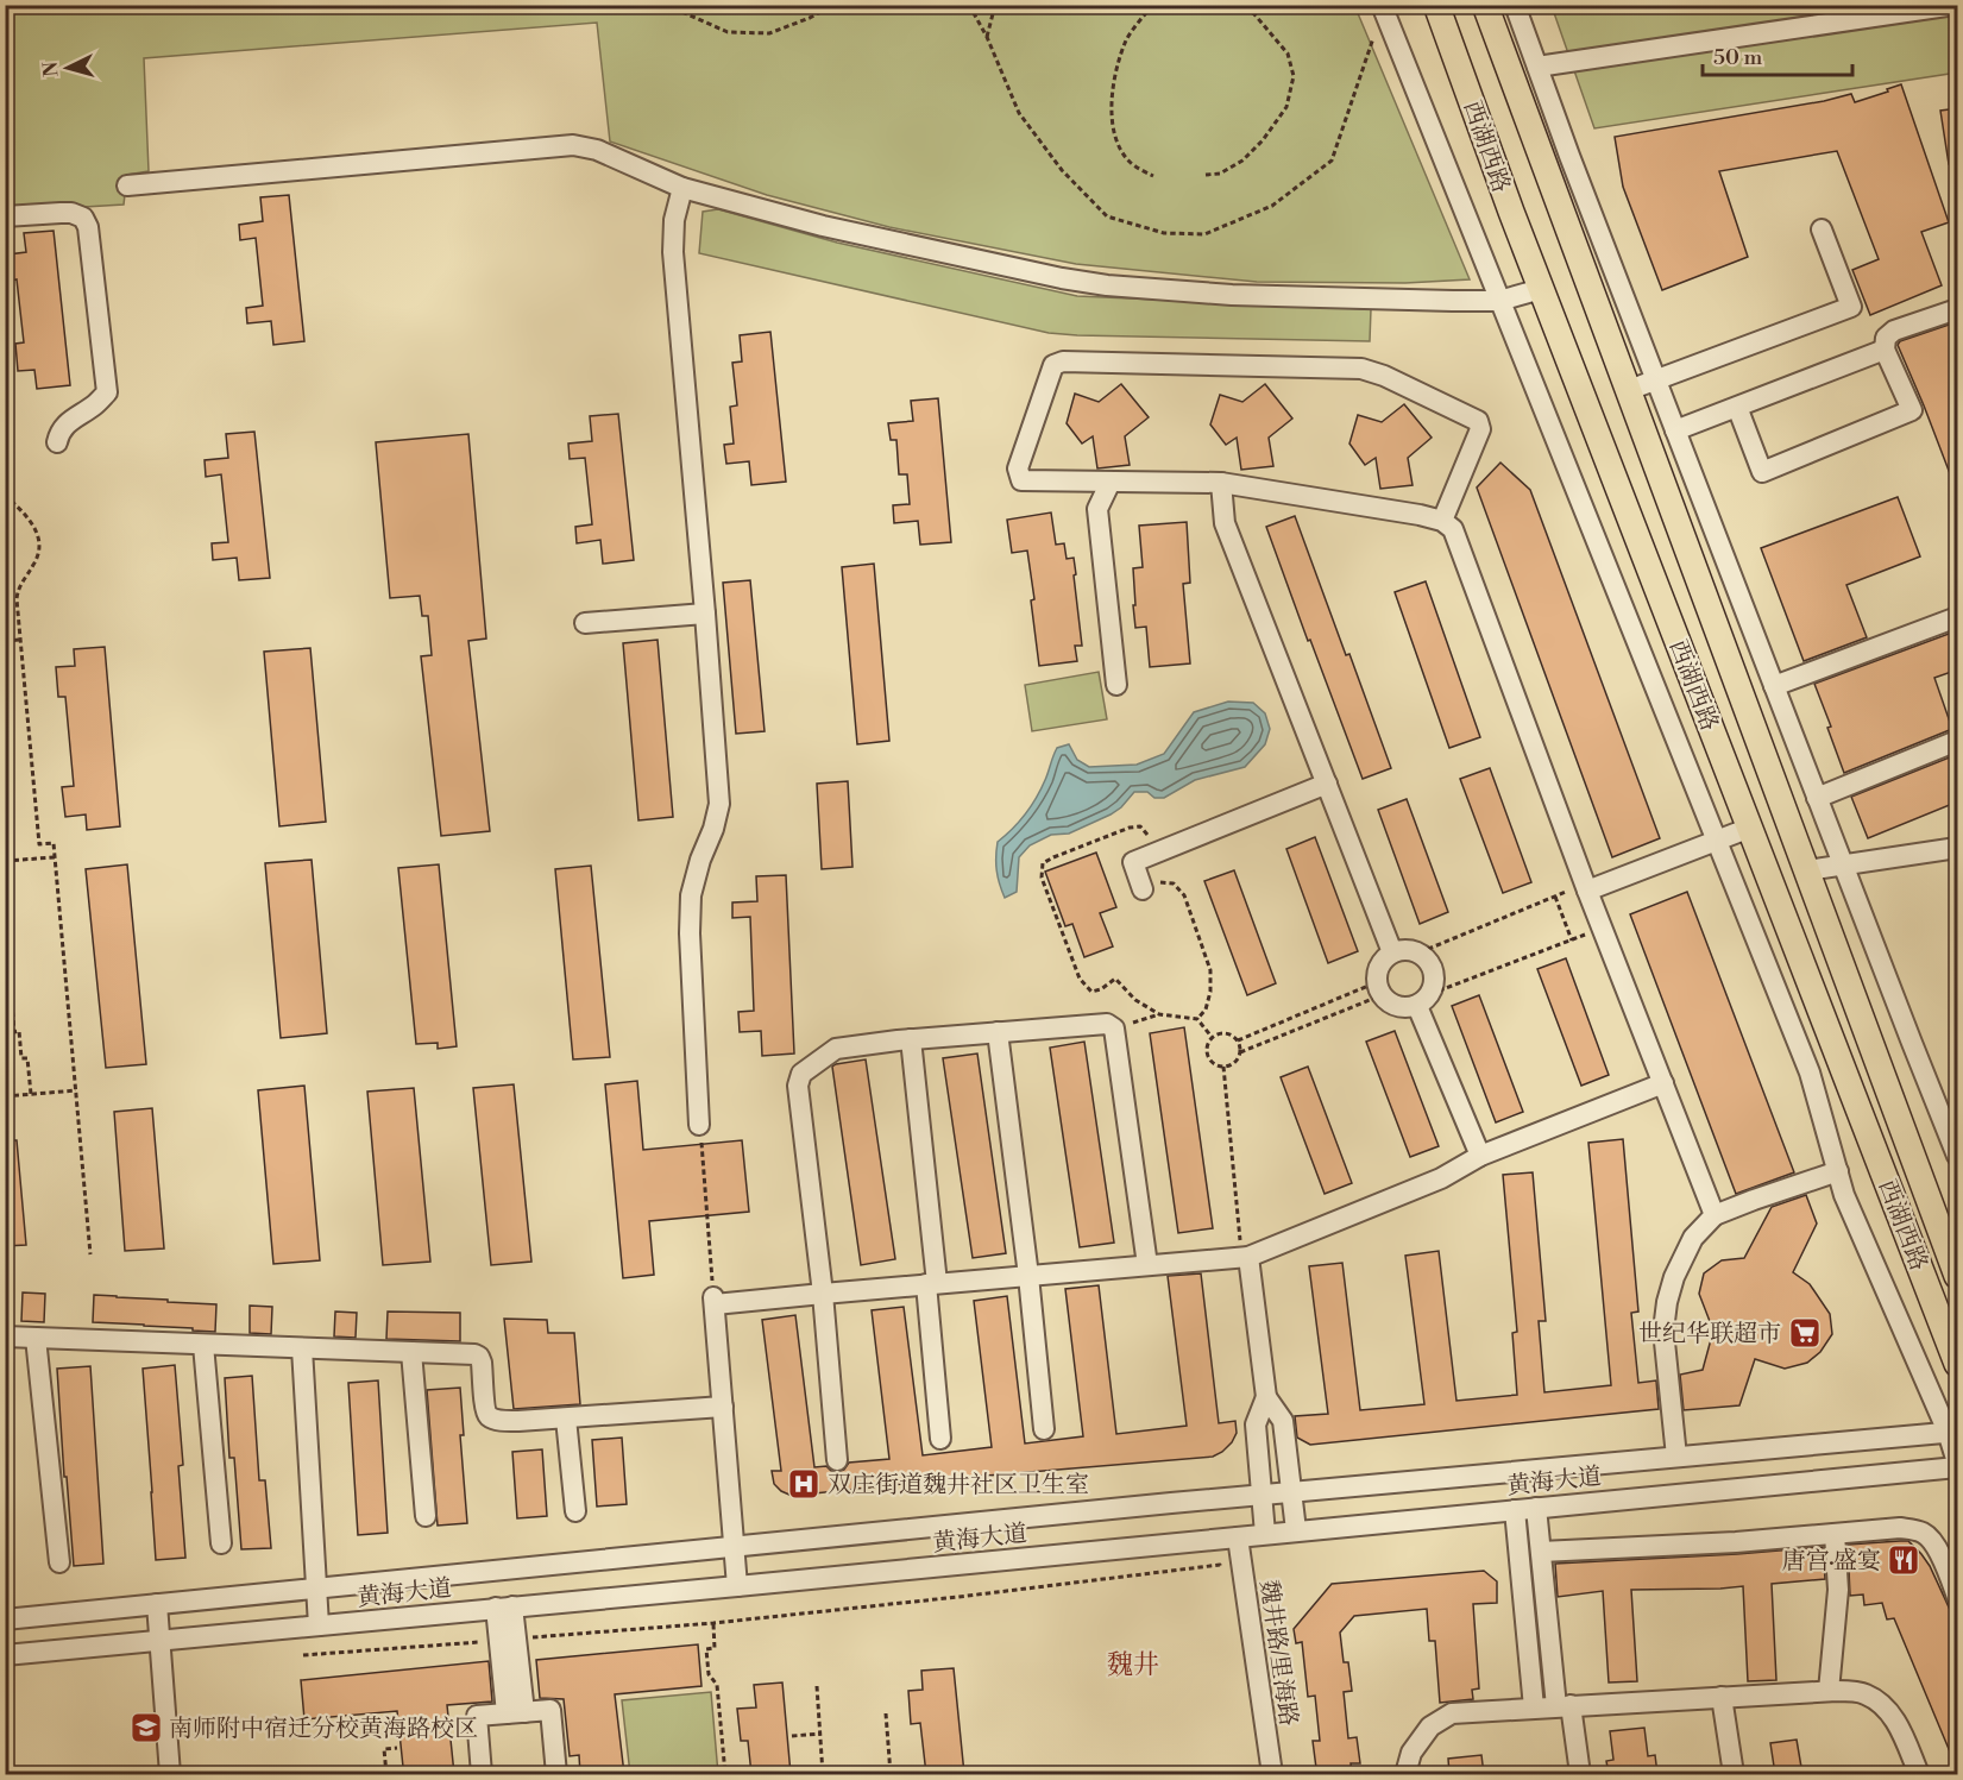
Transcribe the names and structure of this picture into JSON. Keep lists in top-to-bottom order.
{
  "streets": {
    "main road": ["西湖西路"],
    "street": ["黄海大道", "魏井路/里海路"]
  },
  "crossings": [
    ["黄海大道", "魏井路/里海路"]
  ],
  "districts": ["魏井"],
  "places": {
    "supermarket": ["世纪华联超市"],
    "hospital": ["双庄街道魏井社区卫生室"],
    "restaurant": ["唐宫·盛宴"],
    "school or university": ["南师附中宿迁分校黄海路校区"]
  },
  "scale_bar": "50 m",
  "north": "left"
}
